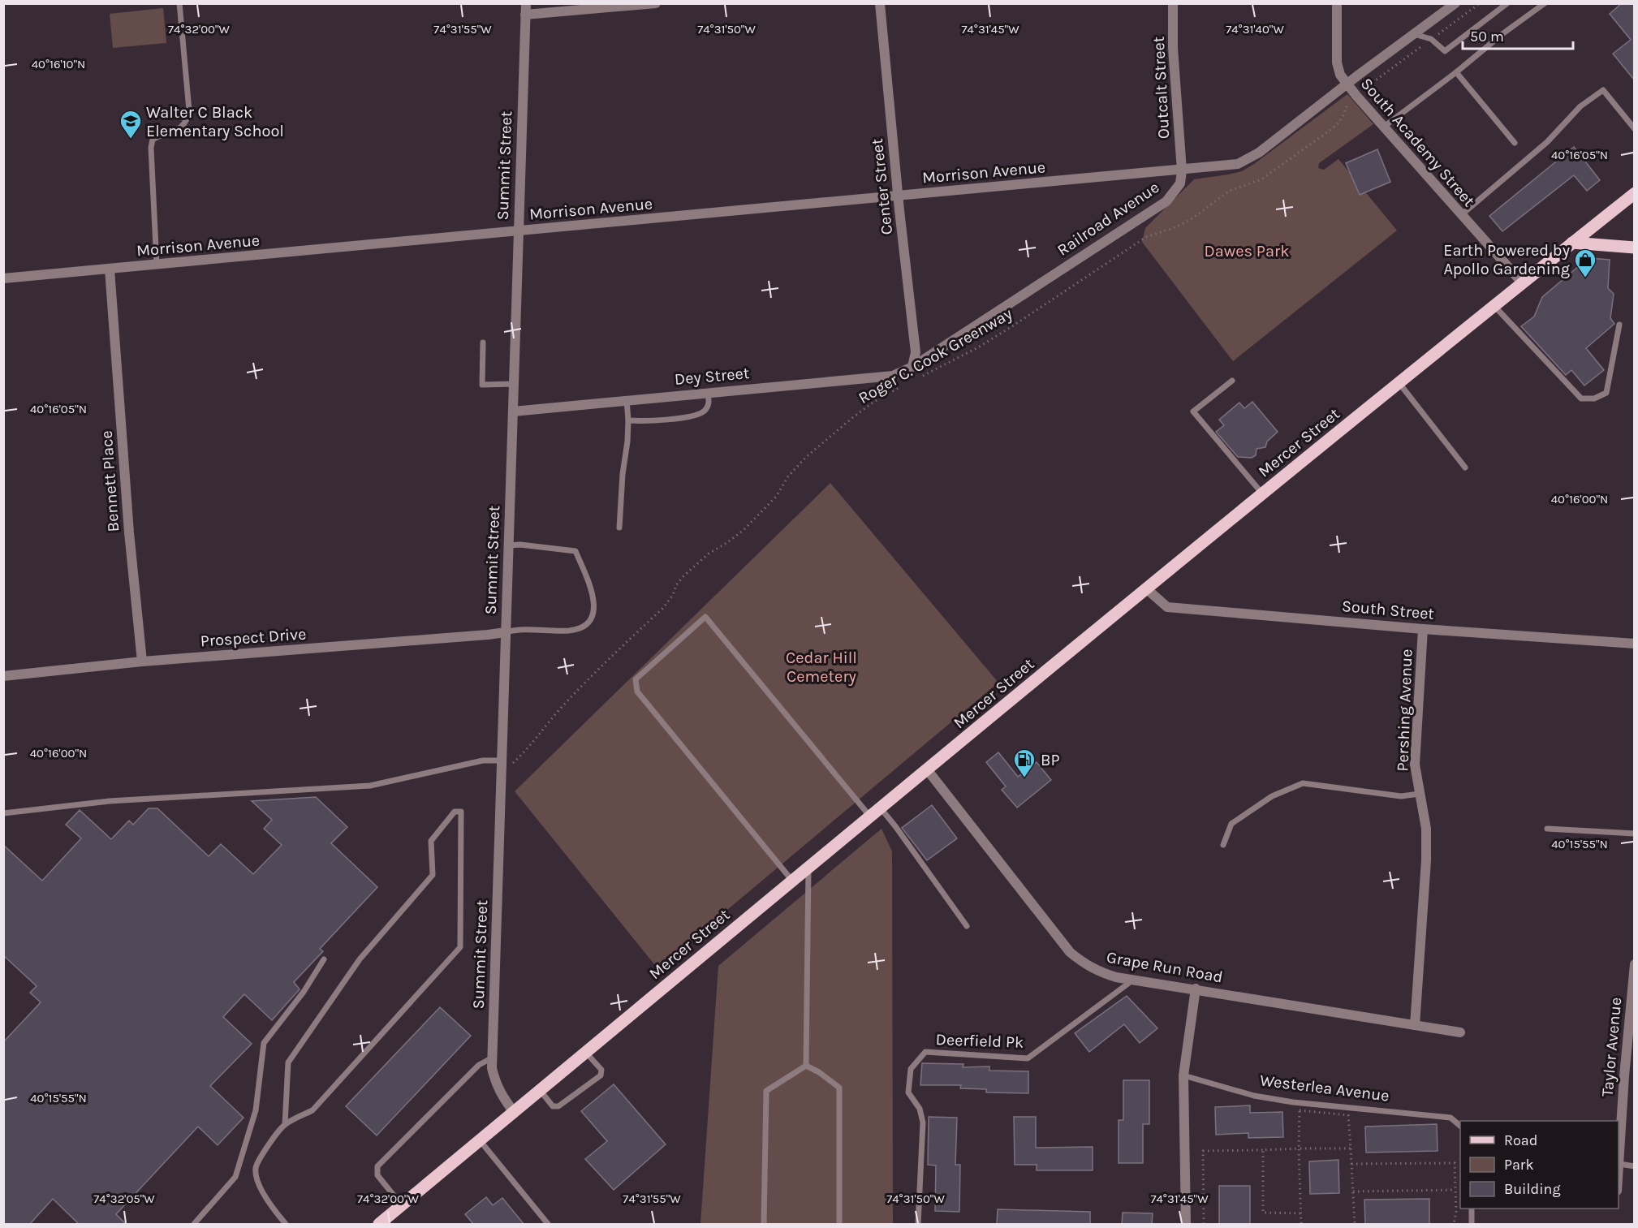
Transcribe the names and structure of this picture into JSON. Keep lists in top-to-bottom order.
{
  "streets": {
    "main road": ["Mercer Street"],
    "street": [
      "Outcalt Street",
      "South Academy Street",
      "Summit Street",
      "Morrison Avenue",
      "Center Street",
      "Railroad Avenue",
      "Dey Street",
      "Bennett Place",
      "South Street",
      "Prospect Drive",
      "Pershing Avenue",
      "Grape Run Road",
      "Taylor Avenue"
    ],
    "lane": ["Deerfield Pk", "Westerlea Avenue"],
    "path": ["Roger C. Cook Greenway"]
  },
  "crossings": [
    ["Outcalt Street", "Morrison Avenue"],
    ["Outcalt Street", "Railroad Avenue"],
    ["South Academy Street", "Mercer Street"],
    ["Summit Street", "Morrison Avenue"],
    ["Summit Street", "Roger C. Cook Greenway"],
    ["Summit Street", "Dey Street"],
    ["Summit Street", "Mercer Street"],
    ["Summit Street", "Prospect Drive"],
    ["Morrison Avenue", "Center Street"],
    ["Morrison Avenue", "Railroad Avenue"],
    ["Morrison Avenue", "Bennett Place"],
    ["Center Street", "Railroad Avenue"],
    ["Center Street", "Dey Street"],
    ["Railroad Avenue", "Dey Street"],
    ["Mercer Street", "South Street"],
    ["Mercer Street", "Grape Run Road"],
    ["Bennett Place", "Prospect Drive"],
    ["South Street", "Pershing Avenue"],
    ["Pershing Avenue", "Grape Run Road"],
    ["Grape Run Road", "Deerfield Pk"]
  ],
  "parks": ["Dawes Park", "Cedar Hill Cemetery"],
  "places": {
    "school or university": ["Walter C Black Elementary School"],
    "shop": ["Earth Powered by Apollo Gardening"],
    "fuel station": ["BP"]
  },
  "legend": ["Road", "Park", "Building"],
  "scale_bar": "50 m",
  "coordinates": [
    "74°32'00\"W",
    "74°31'55\"W",
    "74°31'50\"W",
    "74°31'45\"W",
    "74°31'40\"W",
    "40°16'10\"N",
    "40°16'05\"N",
    "40°16'00\"N",
    "40°15'55\"N",
    "74°32'05\"W"
  ]
}
